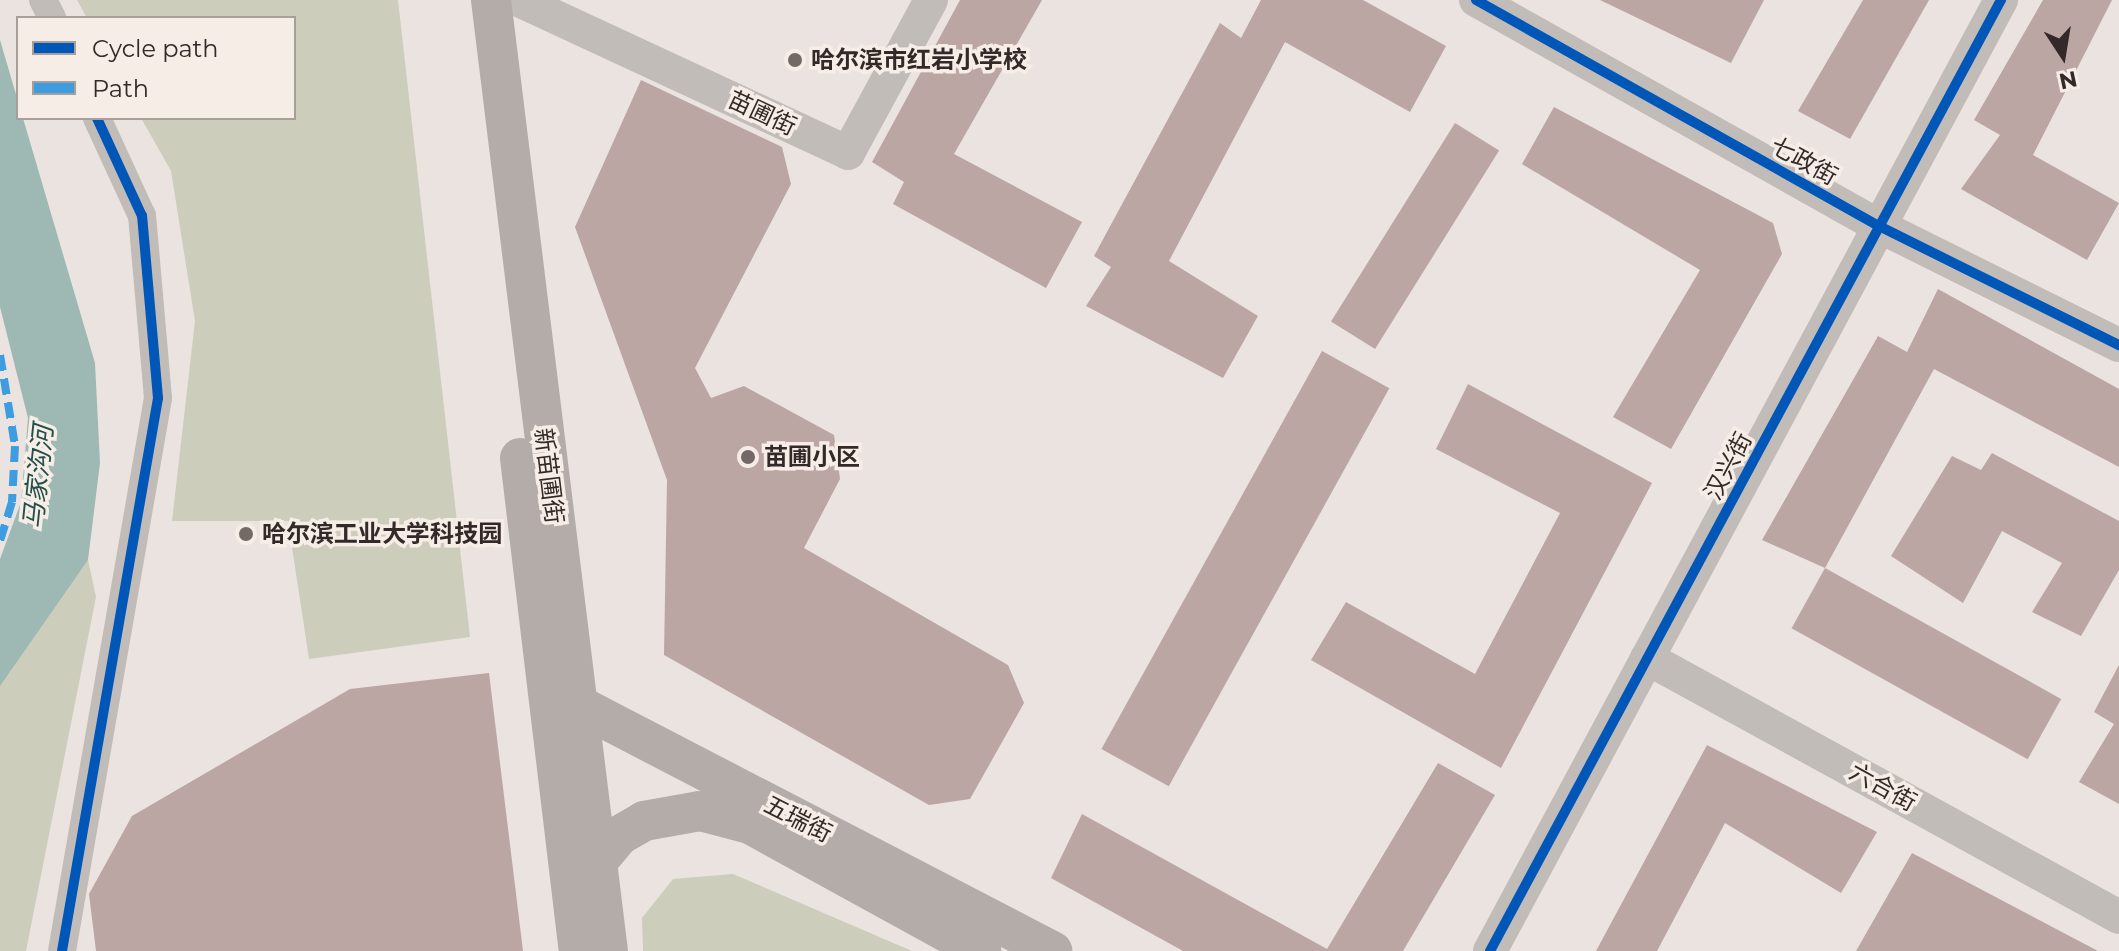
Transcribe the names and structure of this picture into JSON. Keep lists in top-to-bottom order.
{
  "streets": {
    "main road": ["新苗圃街", "五瑞街"],
    "street": [
      "苗圃街",
      "七政街",
      "汉兴街",
      "六合街"
    ]
  },
  "crossings": [
    ["七政街", "汉兴街"],
    ["汉兴街", "六合街"],
    ["新苗圃街", "五瑞街"]
  ],
  "water": ["马家沟河"],
  "places": ["哈尔滨市红岩小学校", "苗圃小区", "哈尔滨工业大学科技园"],
  "legend": ["Cycle path", "Path"],
  "north": "bottom"
}
